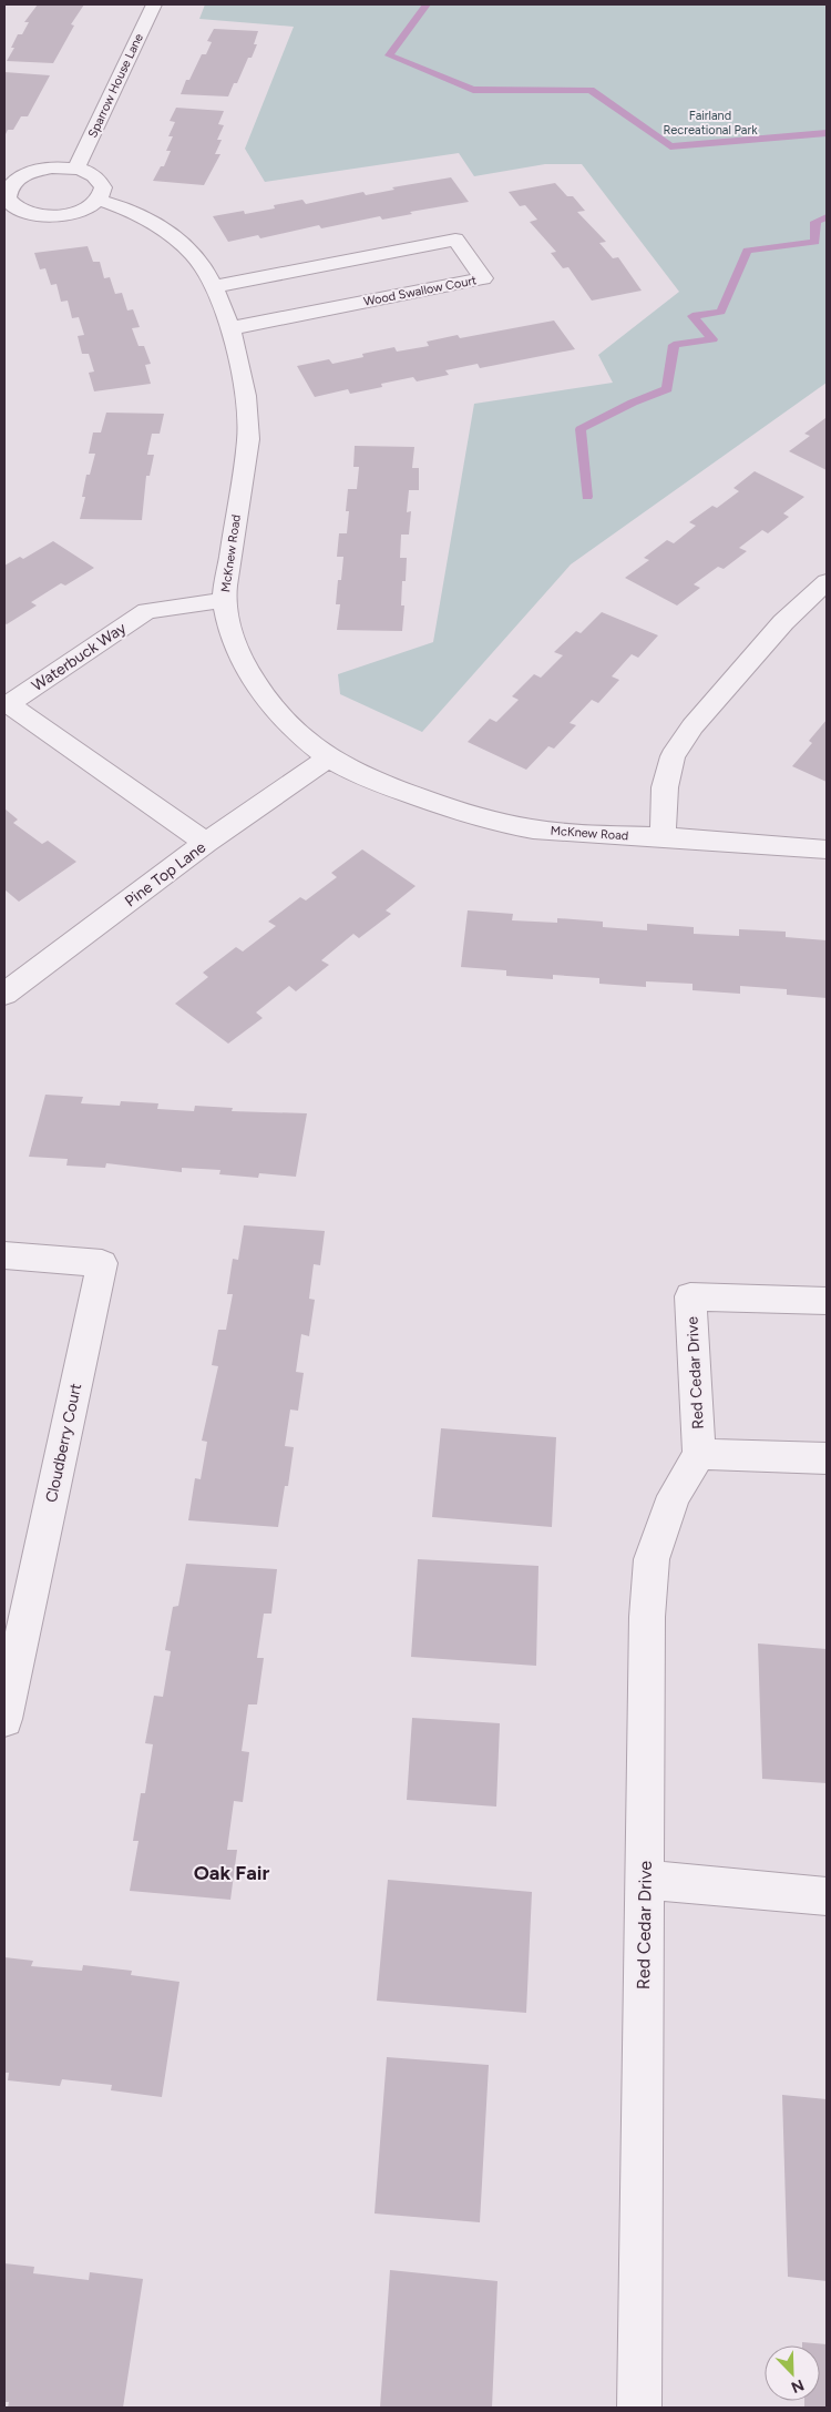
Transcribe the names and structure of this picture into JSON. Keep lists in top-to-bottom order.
{
  "streets": {
    "street": [
      "Sparrow House Lane",
      "Wood Swallow Court",
      "McKnew Road",
      "Waterbuck Way",
      "Pine Top Lane",
      "Red Cedar Drive",
      "Cloudberry Court"
    ]
  },
  "crossings": [
    ["Wood Swallow Court", "McKnew Road"],
    ["McKnew Road", "Waterbuck Way"],
    ["McKnew Road", "Pine Top Lane"],
    ["Waterbuck Way", "Pine Top Lane"]
  ],
  "districts": ["Oak Fair"],
  "parks": ["Fairland Recreational Park"],
  "north": "bottom right"
}
